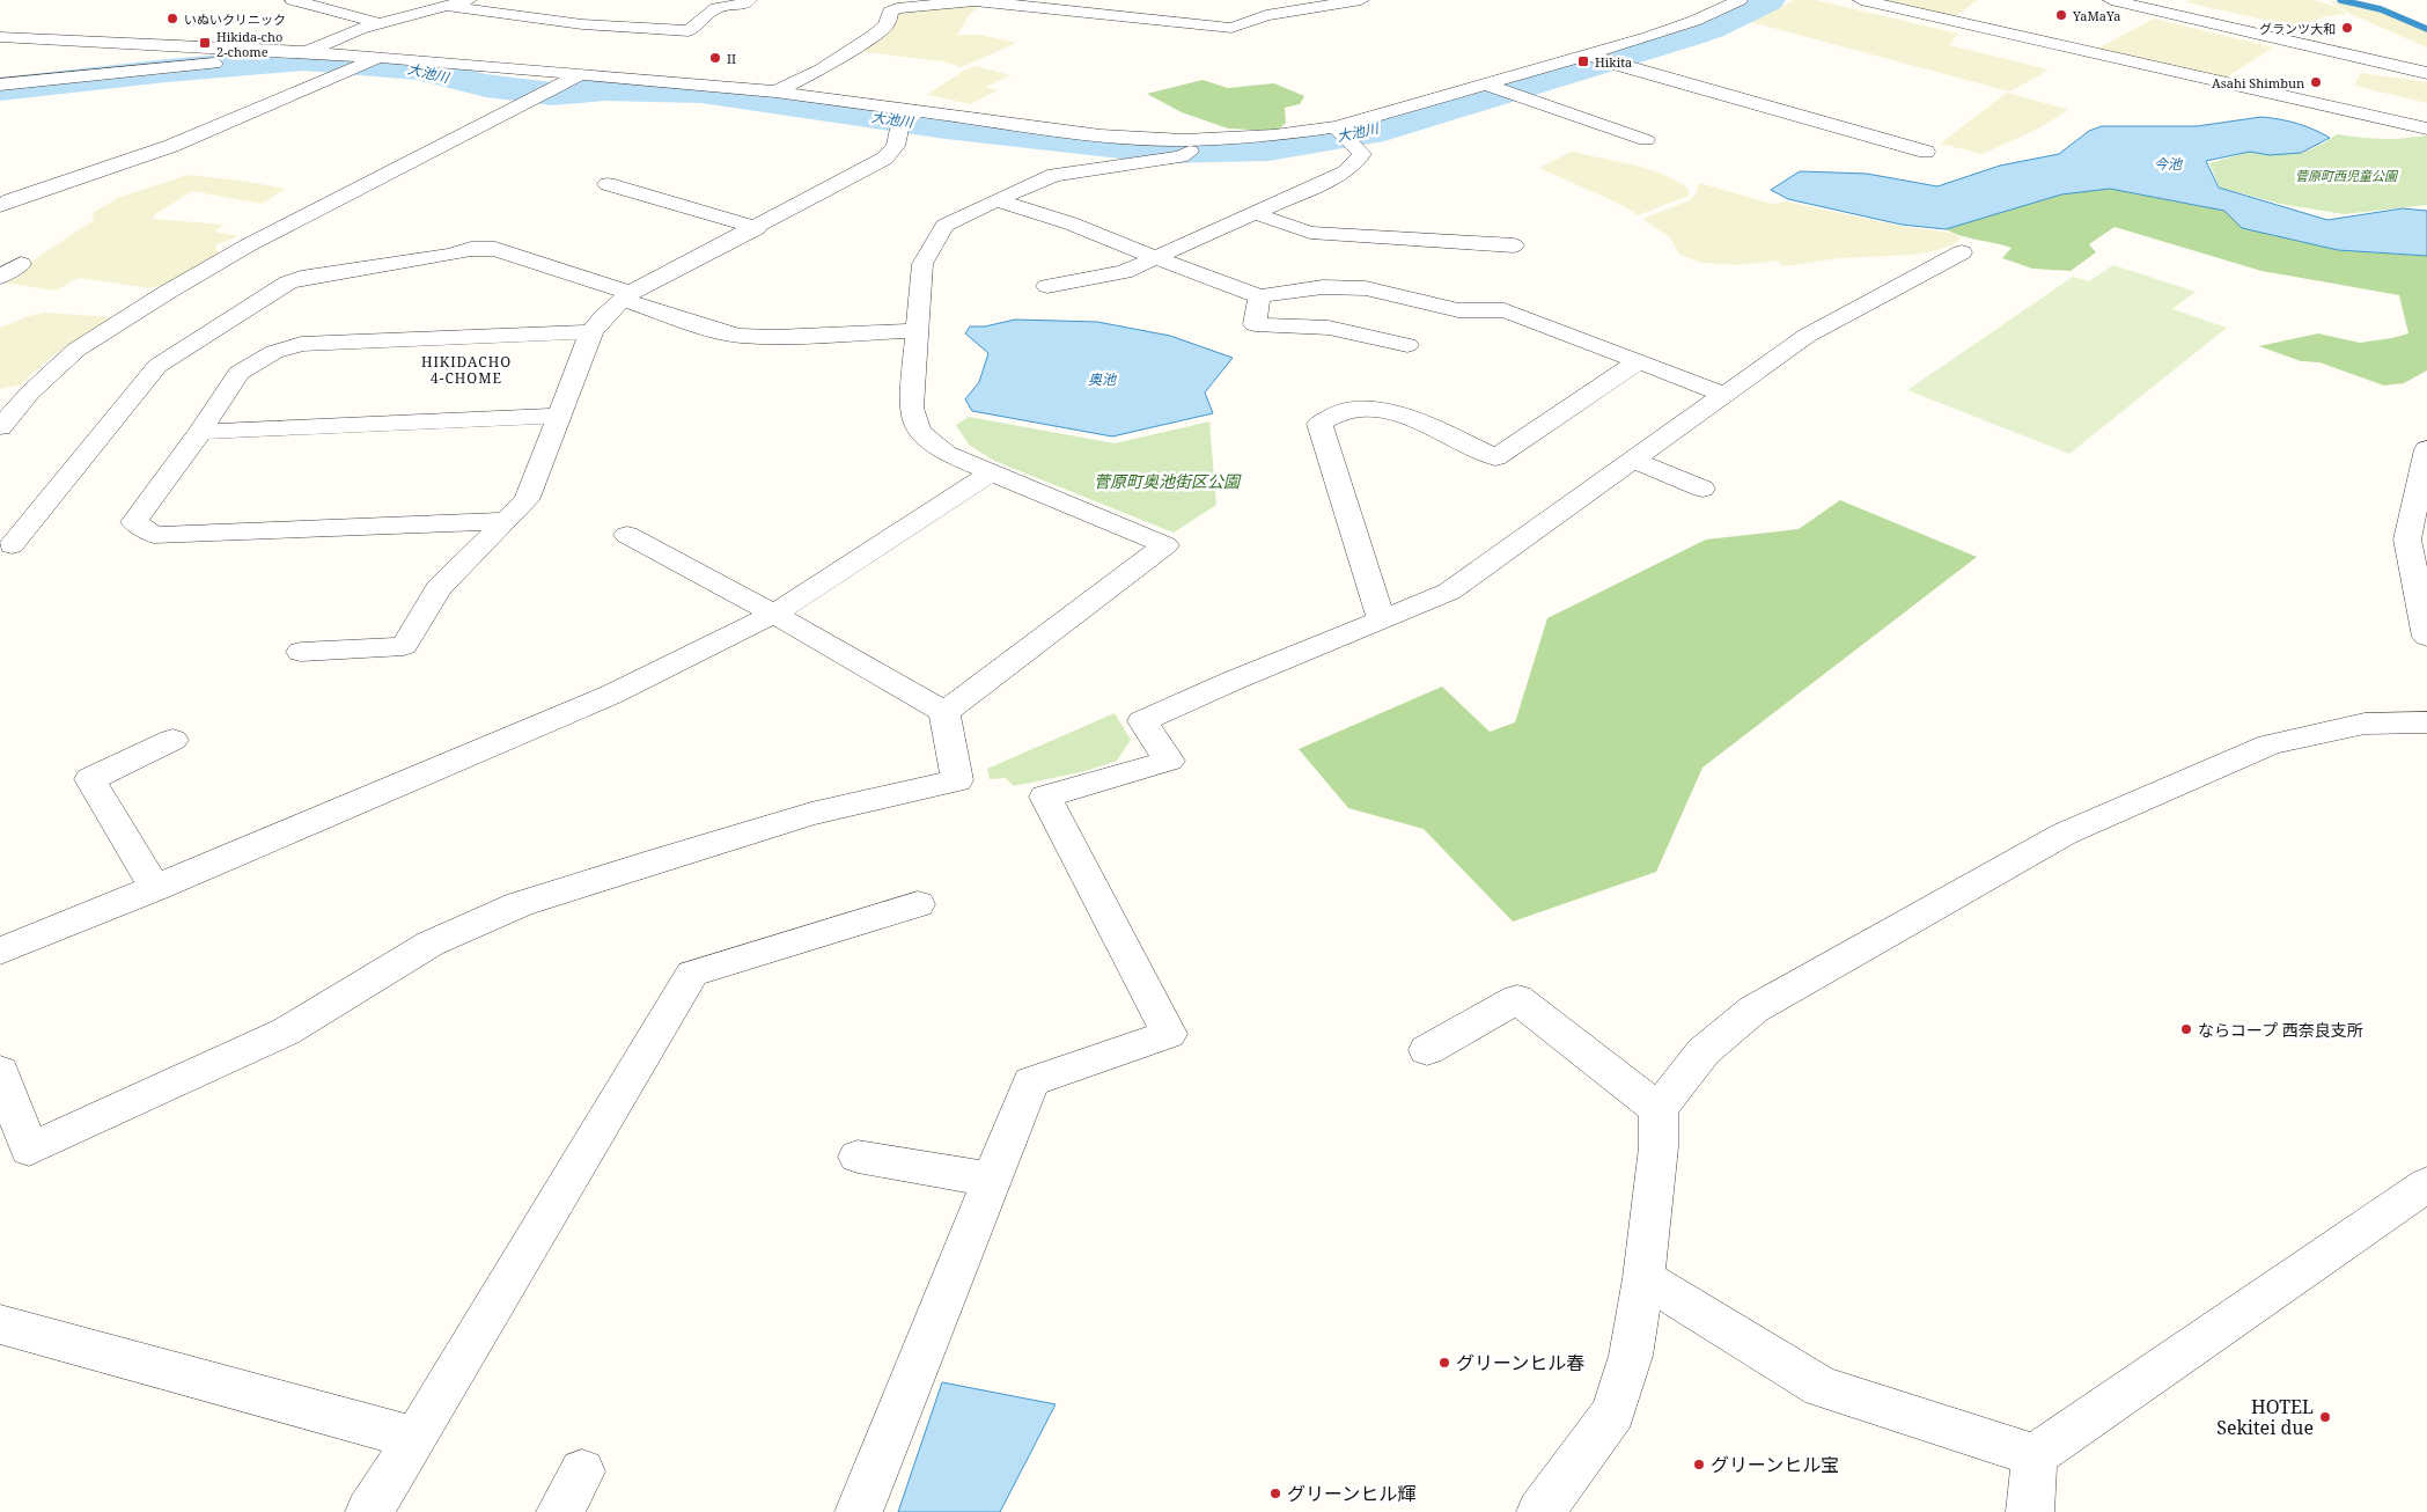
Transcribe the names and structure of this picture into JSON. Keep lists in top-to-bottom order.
{
  "districts": ["HIKIDACHO 4-CHOME"],
  "water": ["大池川", "今池", "奥池"],
  "parks": ["菅原町西児童公園", "菅原町奥池街区公園"],
  "places": {
    "other": [
      "YaMaYa",
      "いぬいクリニック",
      "グランツ大和",
      "II",
      "Asahi Shimbun",
      "ならコープ 西奈良支所",
      "グリーンヒル春",
      "HOTEL Sekitei due",
      "グリーンヒル宝",
      "グリーンヒル輝"
    ],
    "transit": ["Hikida-cho 2-chome", "Hikita"]
  }
}
